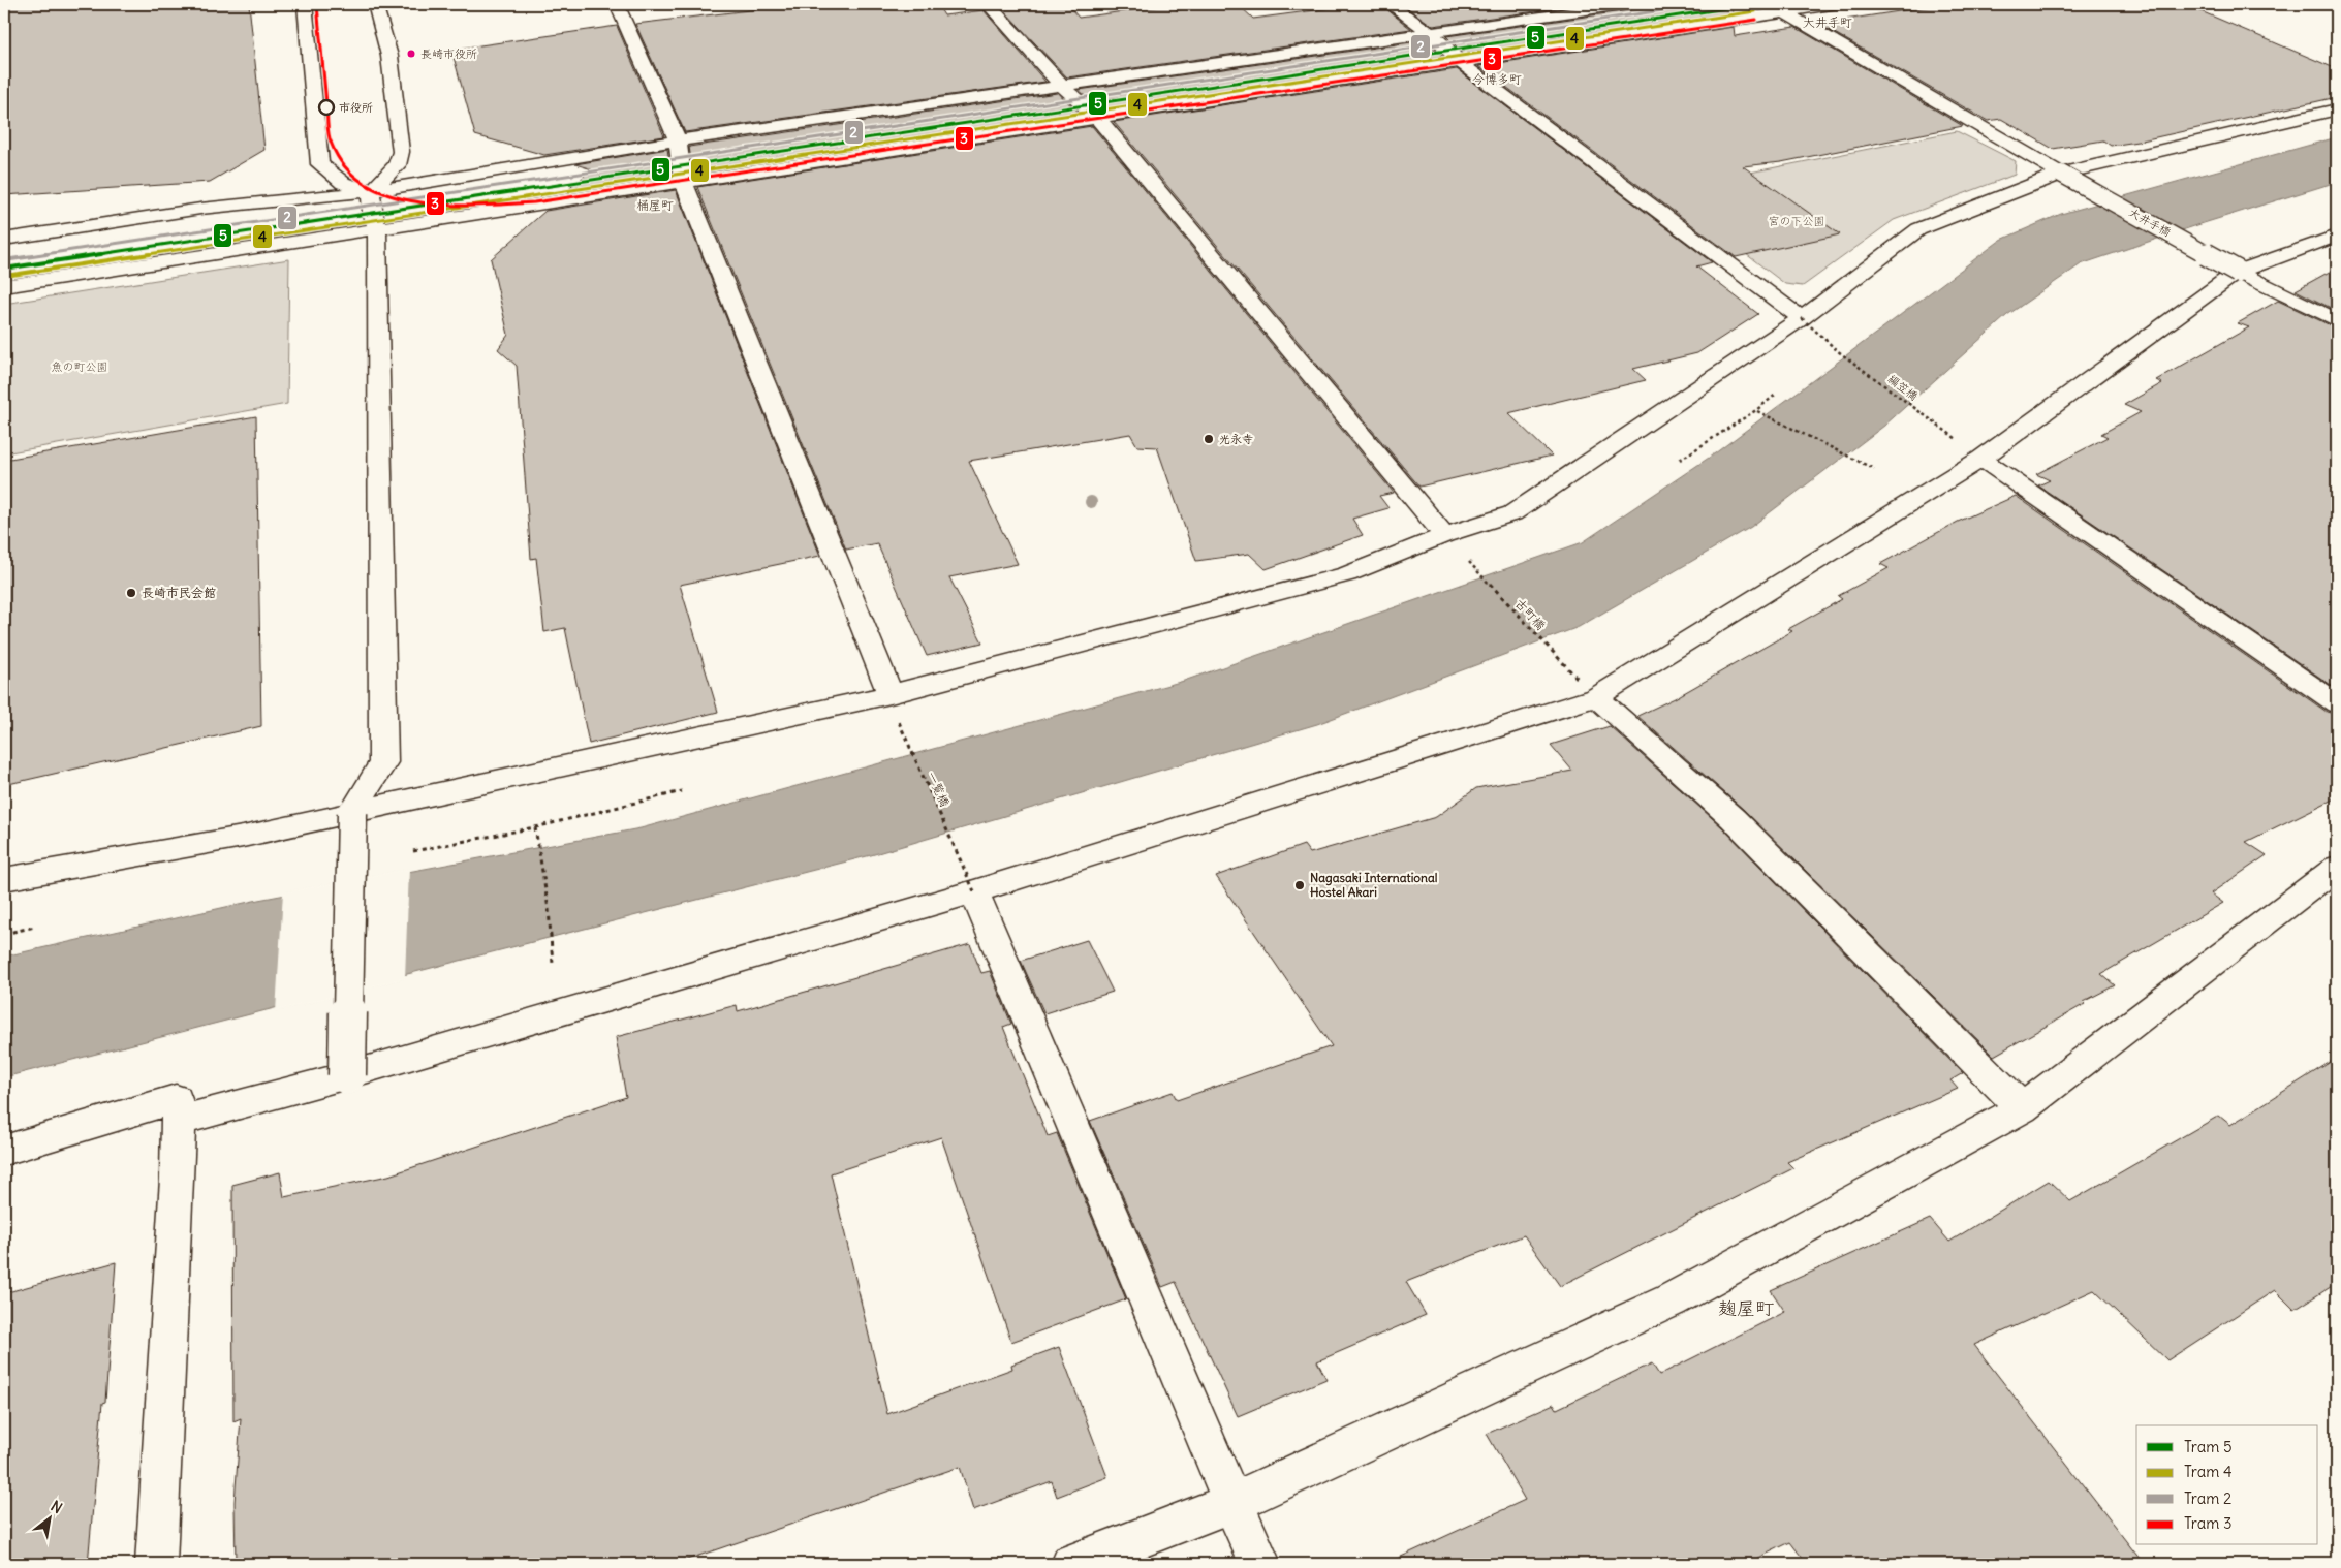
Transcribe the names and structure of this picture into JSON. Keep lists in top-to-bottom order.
{
  "streets": {
    "street": ["大井手橋"],
    "path": ["編笠橋", "古町橋", "一覧橋"]
  },
  "districts": [
    "大井手町",
    "今博多町",
    "桶屋町",
    "麹屋町"
  ],
  "parks": ["宮の下公園", "魚の町公園"],
  "places": [
    "長崎市役所",
    "市役所",
    "光永寺",
    "長崎市民会館",
    "Nagasaki International Hostel Akari"
  ],
  "lines": [
    "tram line 5",
    "tram line 2",
    "tram line 3",
    "tram line 4"
  ],
  "legend": [
    "Tram 5",
    "Tram 4",
    "Tram 2",
    "Tram 3"
  ],
  "north": "top right"
}
